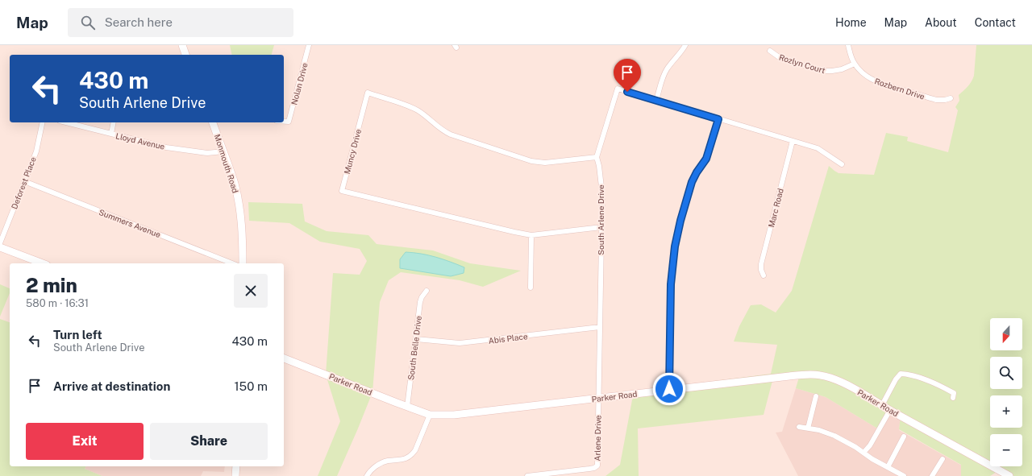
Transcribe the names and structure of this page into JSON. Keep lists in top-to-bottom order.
{
  "streets": {
    "street": [
      "Rozlyn Court",
      "Nolan Drive",
      "Rozbern Drive",
      "Lloyd Avenue",
      "Muncy Drive",
      "Monmouth Road",
      "Deforest Place",
      "Marc Road",
      "South Arlene Drive",
      "Summers Avenue",
      "Abis Place",
      "South Belle Drive",
      "Parker Road",
      "Arlene Drive"
    ]
  },
  "crossings": [
    ["Rozlyn Court", "Rozbern Drive"],
    ["Lloyd Avenue", "Monmouth Road"],
    ["Muncy Drive", "South Arlene Drive"],
    ["Deforest Place", "Summers Avenue"],
    ["South Arlene Drive", "Abis Place"],
    ["South Arlene Drive", "Parker Road"],
    ["South Arlene Drive", "Arlene Drive"],
    ["Abis Place", "South Belle Drive"],
    ["South Belle Drive", "Parker Road"],
    ["Parker Road", "Arlene Drive"]
  ],
  "north": "bottom",
  "page": {
    "header": "Map",
    "search": "Search here",
    "nav": [
      "Home",
      "Map",
      "About",
      "Contact"
    ],
    "turn": ["430 m", "South Arlene Drive"],
    "heading": ["2 min", "580 m · 16:31"],
    "map_buttons": ["+", "−"],
    "list": [
      {
        "name": "Turn left",
        "note": "South Arlene Drive",
        "value": "430 m"
      },
      {
        "name": "Arrive at destination",
        "value": "150 m"
      }
    ],
    "buttons": ["Exit", "Share"]
  }
}
